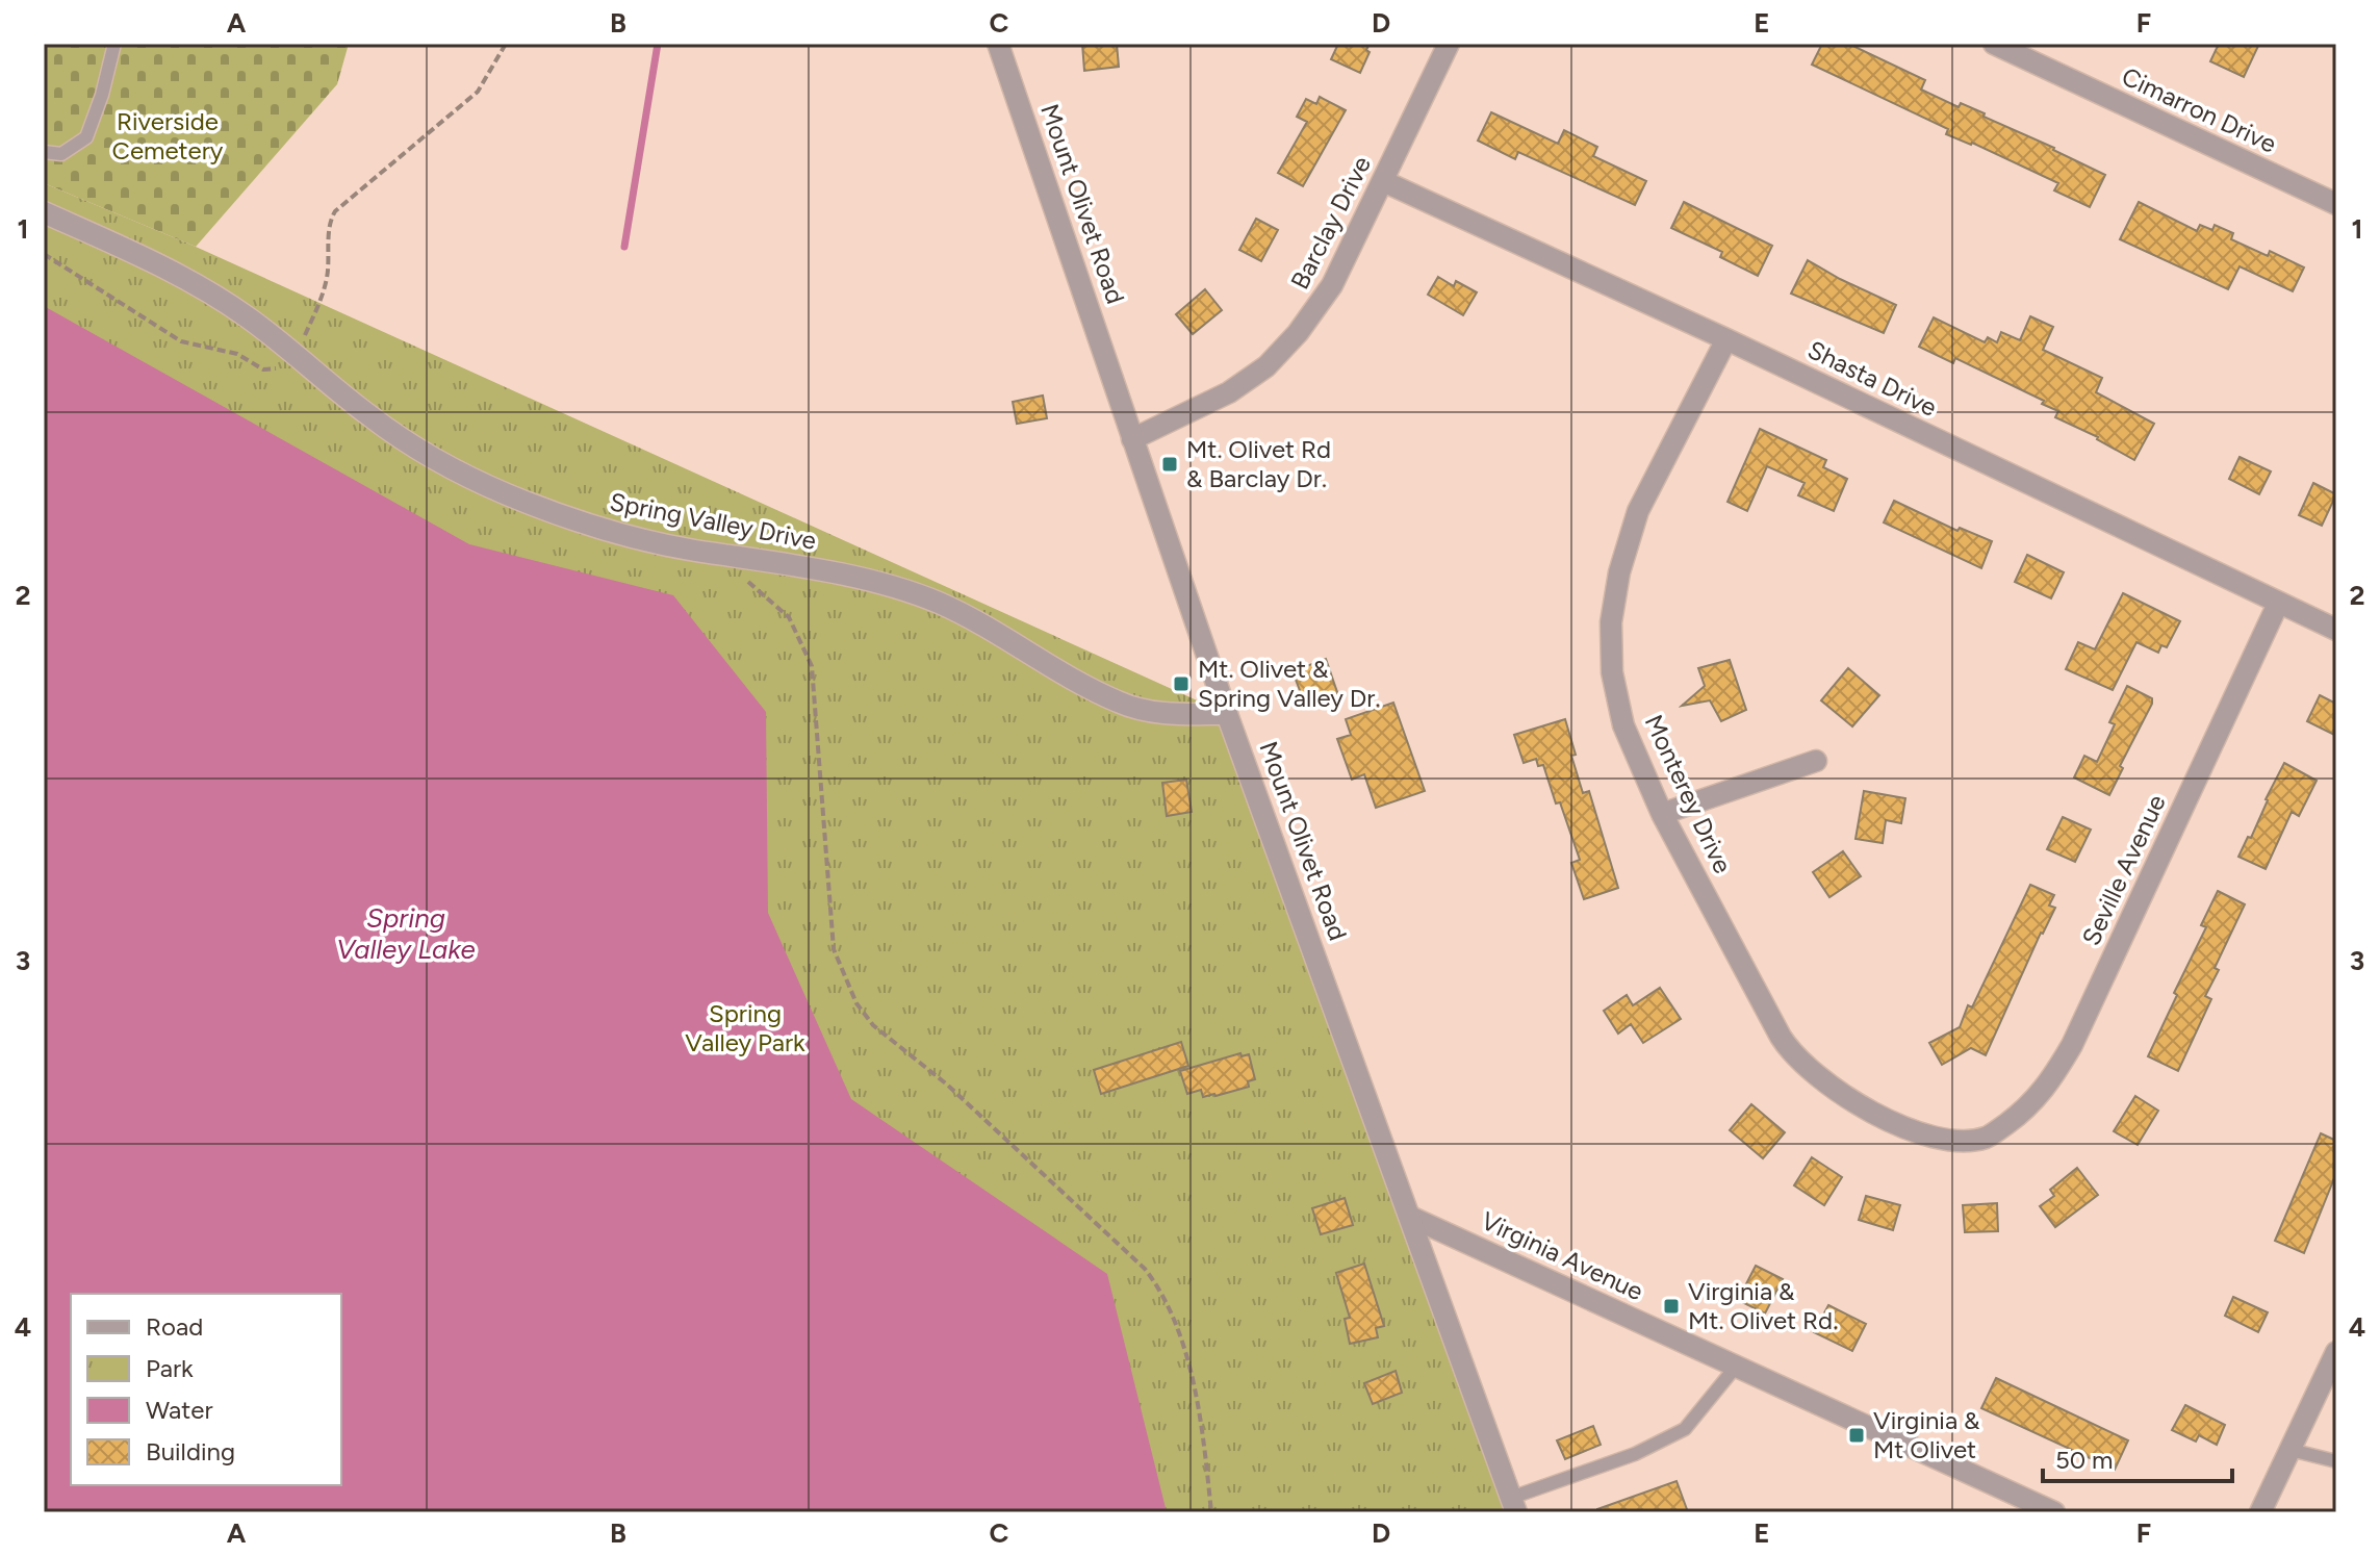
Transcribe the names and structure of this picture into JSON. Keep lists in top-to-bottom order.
{
  "streets": {
    "street": [
      "Cimarron Drive",
      "Mount Olivet Road",
      "Barclay Drive",
      "Shasta Drive",
      "Spring Valley Drive",
      "Monterey Drive",
      "Seville Avenue",
      "Virginia Avenue"
    ]
  },
  "crossings": [
    ["Mount Olivet Road", "Barclay Drive"],
    ["Mount Olivet Road", "Spring Valley Drive"],
    ["Mount Olivet Road", "Virginia Avenue"],
    ["Barclay Drive", "Shasta Drive"],
    ["Shasta Drive", "Monterey Drive"],
    ["Shasta Drive", "Seville Avenue"],
    ["Monterey Drive", "Seville Avenue"]
  ],
  "water": ["Spring Valley Lake"],
  "parks": ["Riverside Cemetery", "Spring Valley Park"],
  "places": {
    "transit": [
      "Mt. Olivet Rd & Barclay Dr.",
      "Mt. Olivet & Spring Valley Dr.",
      "Virginia & Mt. Olivet Rd.",
      "Virginia & Mt Olivet"
    ]
  },
  "legend": [
    "Road",
    "Park",
    "Water",
    "Building"
  ],
  "scale_bar": "50 m",
  "grid": {
    "columns": [
      "A",
      "B",
      "C",
      "D",
      "E",
      "F"
    ],
    "rows": [
      "1",
      "2",
      "3",
      "4"
    ]
  }
}
